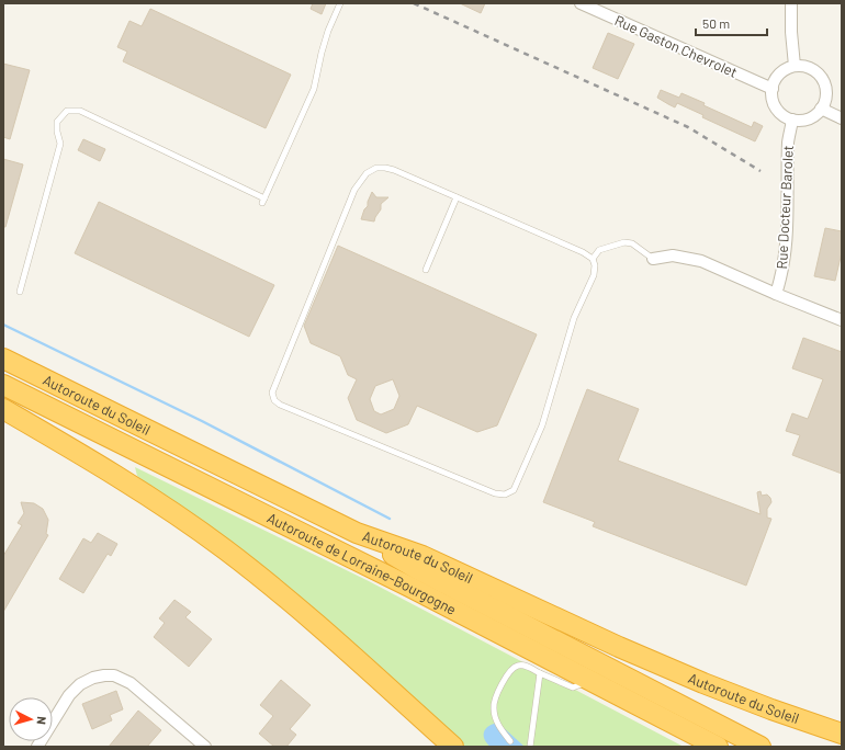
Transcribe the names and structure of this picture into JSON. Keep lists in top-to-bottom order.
{
  "streets": {
    "highway": ["Autoroute du Soleil", "Autoroute de Lorraine-Bourgogne"],
    "street": ["Rue Gaston Chevrolet", "Rue Docteur Barolet"]
  },
  "crossings": [
    ["Rue Gaston Chevrolet", "Rue Docteur Barolet"],
    ["Autoroute du Soleil", "Autoroute de Lorraine-Bourgogne"]
  ],
  "scale_bar": "50 m",
  "north": "right"
}
